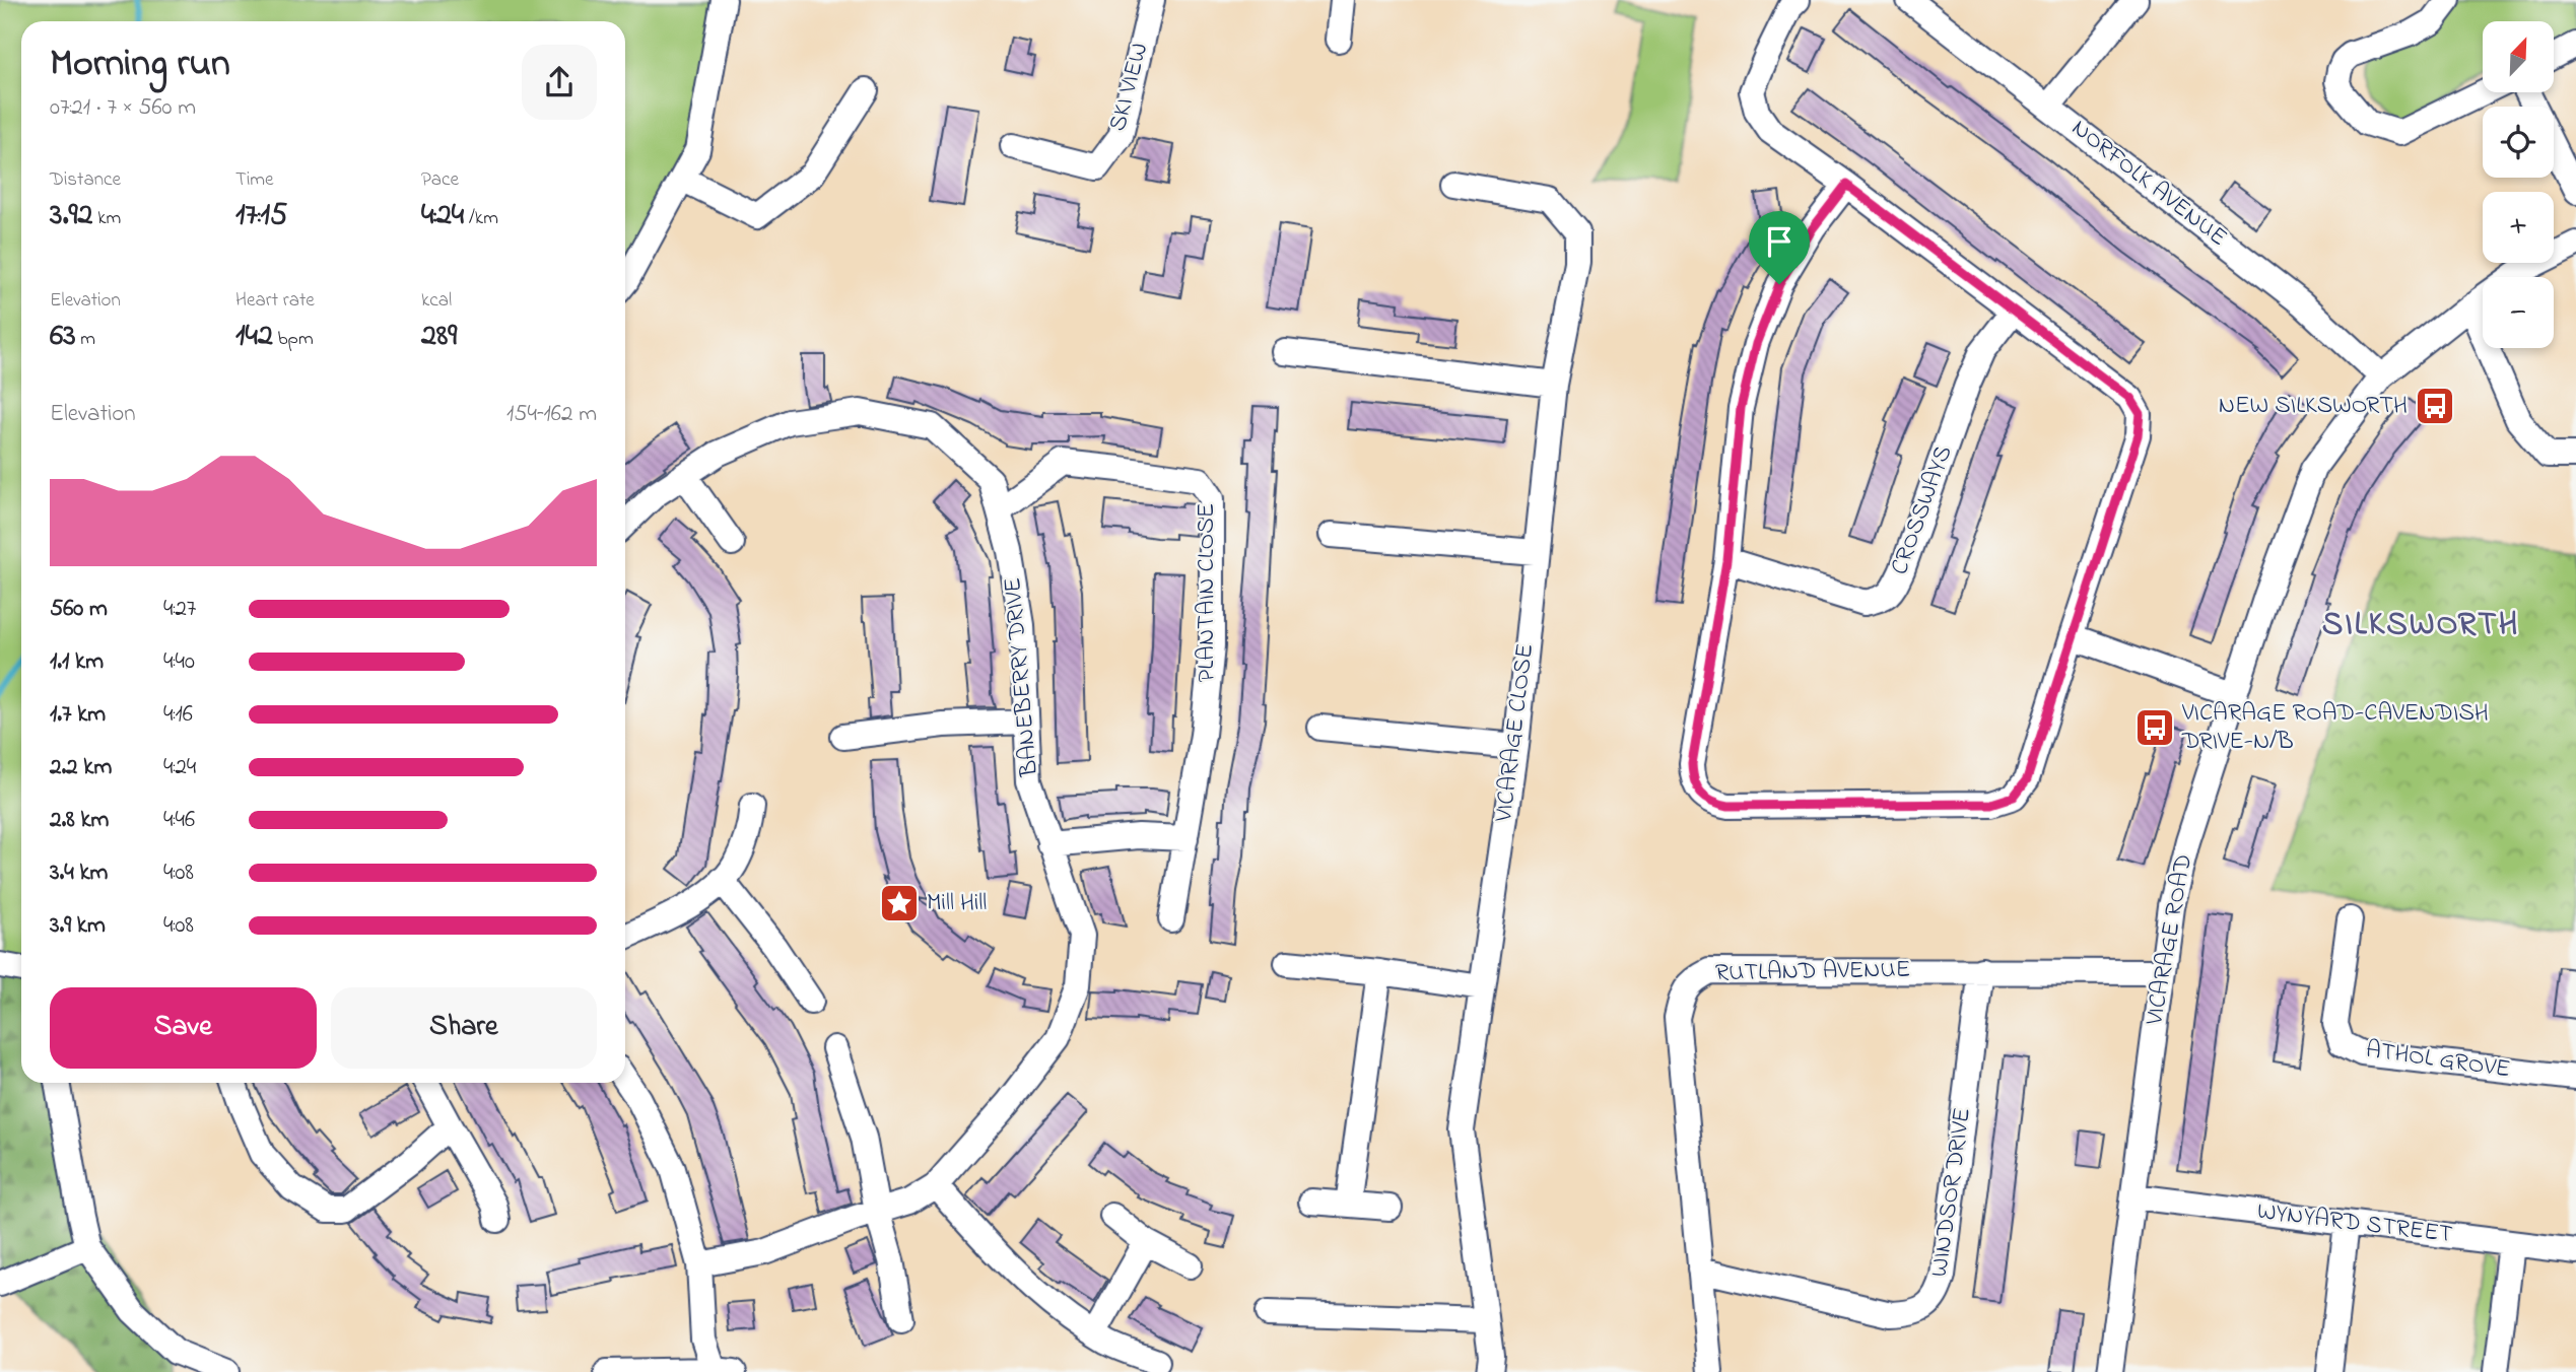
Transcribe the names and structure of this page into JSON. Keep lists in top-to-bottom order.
{
  "streets": {
    "street": [
      "SKI VIEW",
      "NORFOLK AVENUE",
      "CROSSWAYS",
      "PLANTAIN CLOSE",
      "BANEBERRY DRIVE",
      "VICARAGE CLOSE",
      "VICARAGE ROAD",
      "RUTLAND AVENUE",
      "ATHOL GROVE",
      "WINDSOR DRIVE",
      "WYNYARD STREET"
    ]
  },
  "crossings": [
    ["NORFOLK AVENUE", "VICARAGE ROAD"],
    ["PLANTAIN CLOSE", "BANEBERRY DRIVE"],
    ["VICARAGE ROAD", "RUTLAND AVENUE"],
    ["VICARAGE ROAD", "WYNYARD STREET"],
    ["RUTLAND AVENUE", "WINDSOR DRIVE"]
  ],
  "districts": ["SILKSWORTH"],
  "places": {
    "bus stop": ["NEW SILKSWORTH", "VICARAGE ROAD-CAVENDISH DRIVE-N/B"],
    "place": ["Mill Hill"]
  },
  "north": "top right",
  "page": {
    "map_buttons": ["+", "−"],
    "heading": ["Morning run", "07:21 · 7 × 560 m"],
    "stats": [
      ["Distance", "3.92 km"],
      ["Time", "17:15"],
      ["Pace", "4:24 /km"],
      ["Elevation", "63 m"],
      ["Heart rate", "142 bpm"],
      ["kcal", "289"]
    ],
    "chart": ["Elevation", "154–162 m"],
    "list": [
      {
        "name": "560 m",
        "note": "4:27"
      },
      {
        "name": "1.1 km",
        "note": "4:40"
      },
      {
        "name": "1.7 km",
        "note": "4:16"
      },
      {
        "name": "2.2 km",
        "note": "4:24"
      },
      {
        "name": "2.8 km",
        "note": "4:46"
      },
      {
        "name": "3.4 km",
        "note": "4:08"
      },
      {
        "name": "3.9 km",
        "note": "4:08"
      }
    ],
    "buttons": ["Save", "Share"]
  }
}
